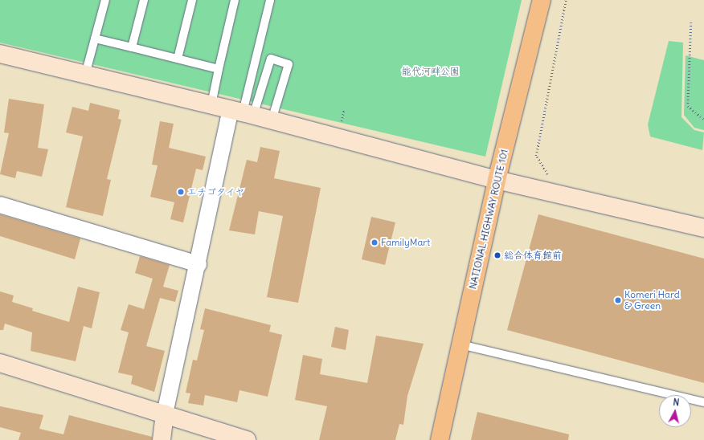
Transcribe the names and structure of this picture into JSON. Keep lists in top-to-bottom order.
{
  "streets": {
    "highway": ["NATIONAL HIGHWAY ROUTE 101"]
  },
  "parks": ["能代河畔公園"],
  "places": [
    "エチゴタイヤ",
    "FamilyMart",
    "総合体育館前",
    "Komeri Hard & Green"
  ],
  "north": "top"
}
